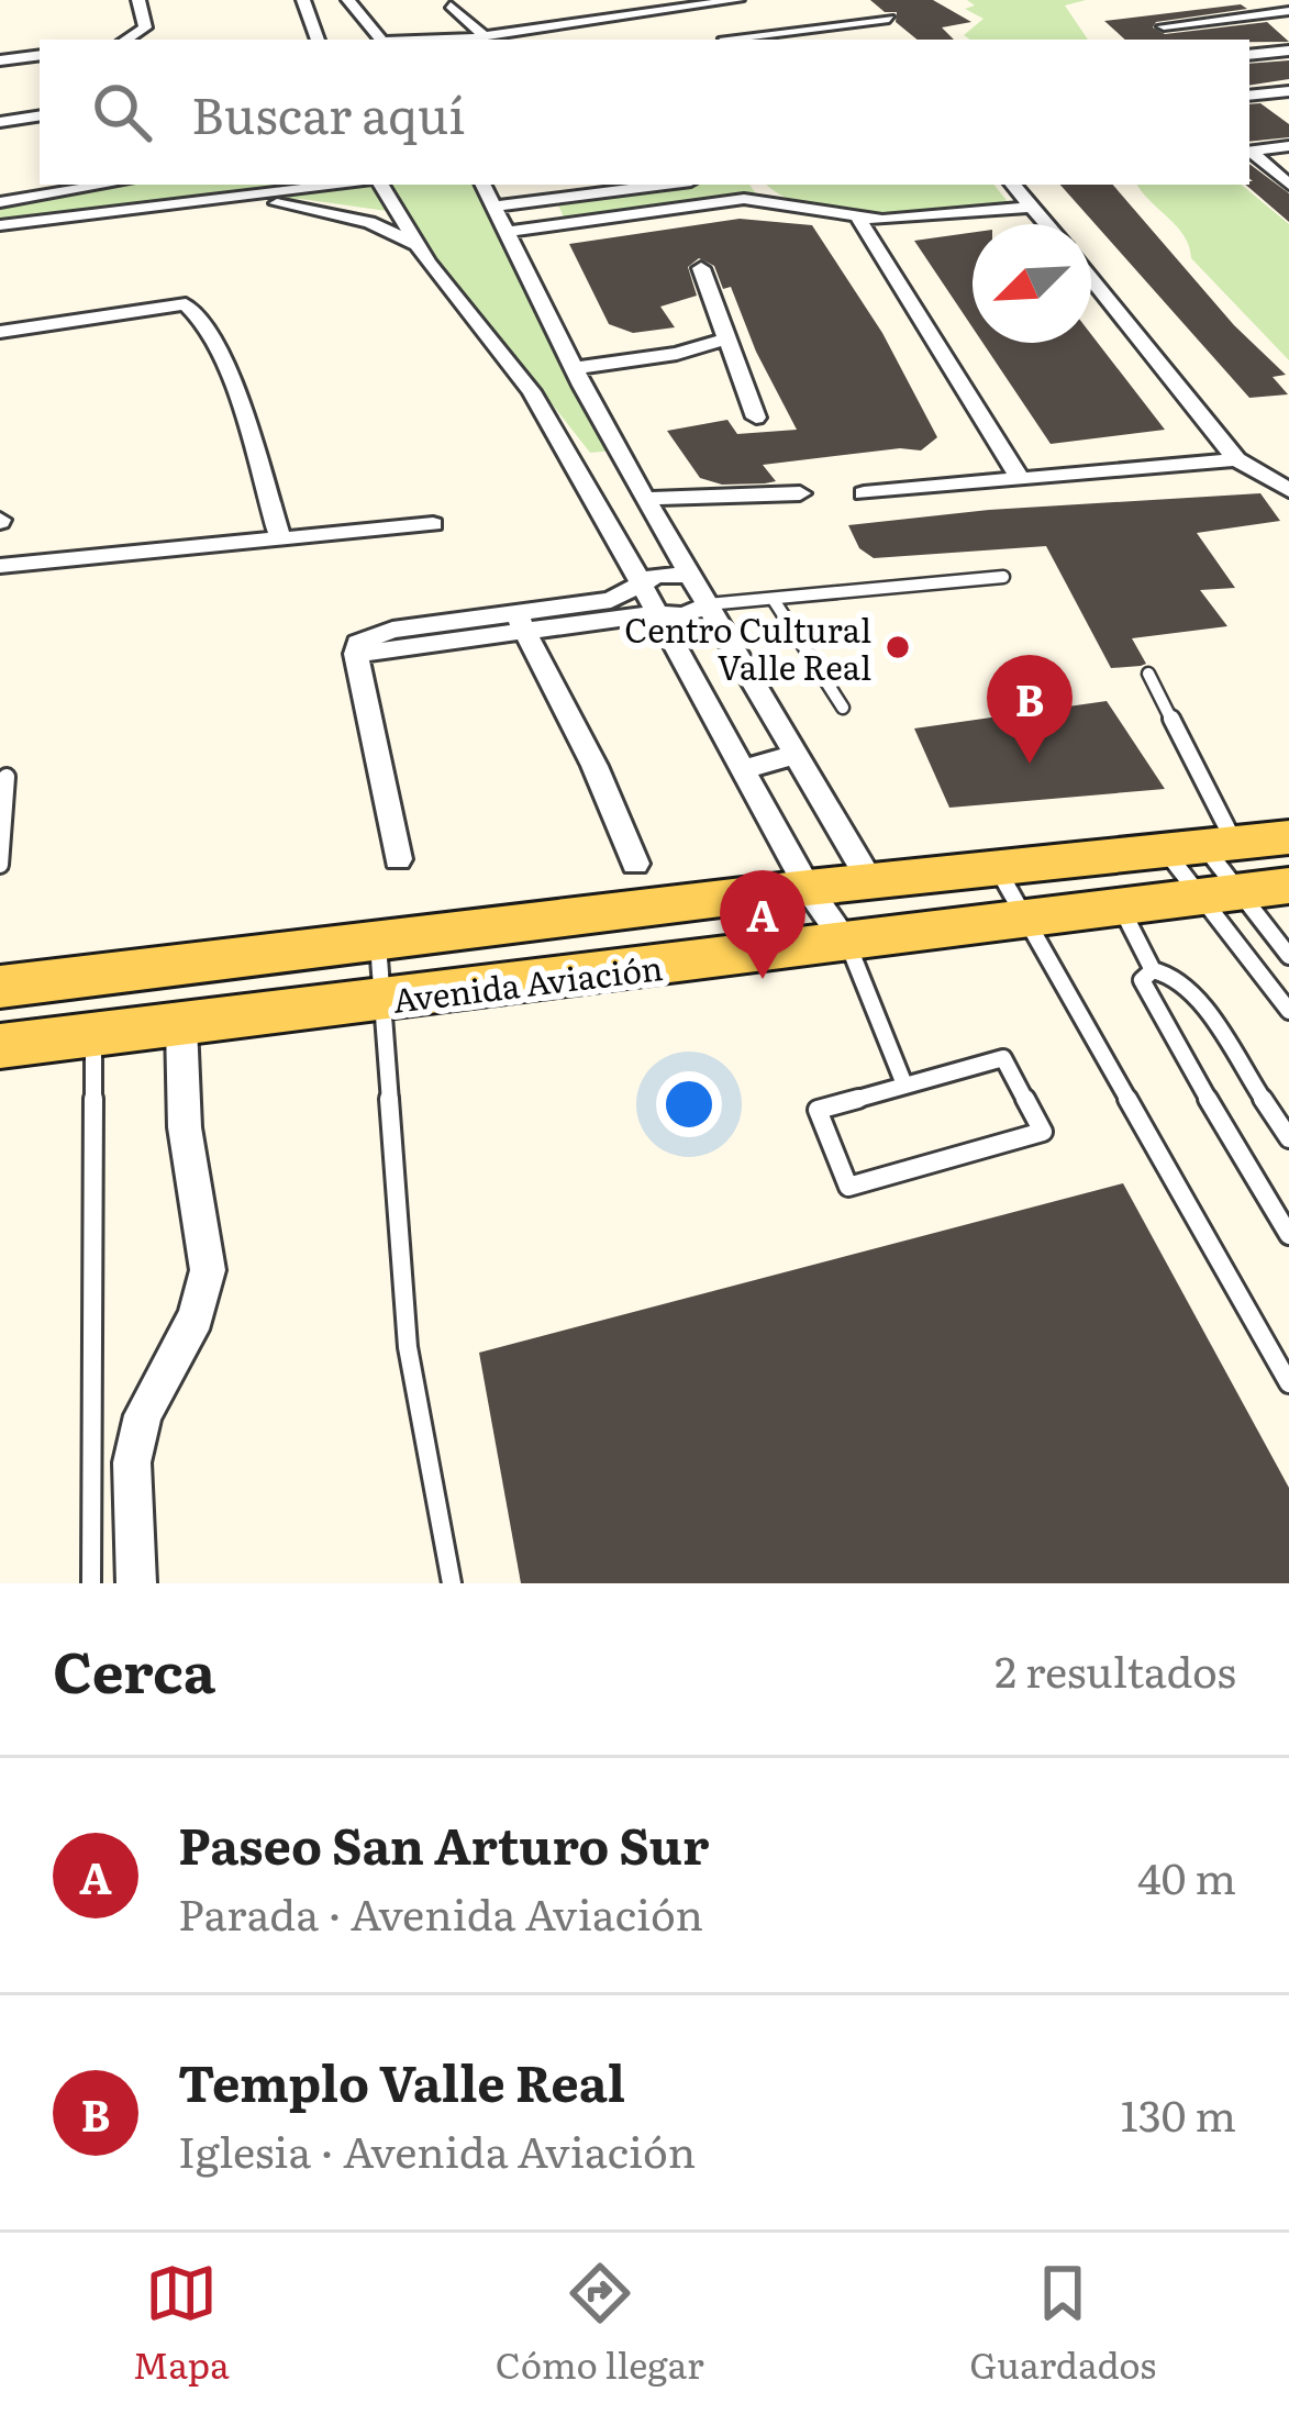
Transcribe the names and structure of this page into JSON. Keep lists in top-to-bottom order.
{
  "streets": {
    "main road": ["Avenida Aviación"]
  },
  "places": ["Centro Cultural Valle Real"],
  "north": "bottom left",
  "page": {
    "search": "Buscar aquí",
    "pins": ["B", "A"],
    "heading": ["Cerca", "2 resultados"],
    "list": [
      {
        "mark": "A",
        "name": "Paseo San Arturo Sur",
        "note": "Parada · Avenida Aviación",
        "value": "40 m"
      },
      {
        "mark": "B",
        "name": "Templo Valle Real",
        "note": "Iglesia · Avenida Aviación",
        "value": "130 m"
      }
    ],
    "nav": ["Mapa", "Cómo llegar", "Guardados"]
  }
}
